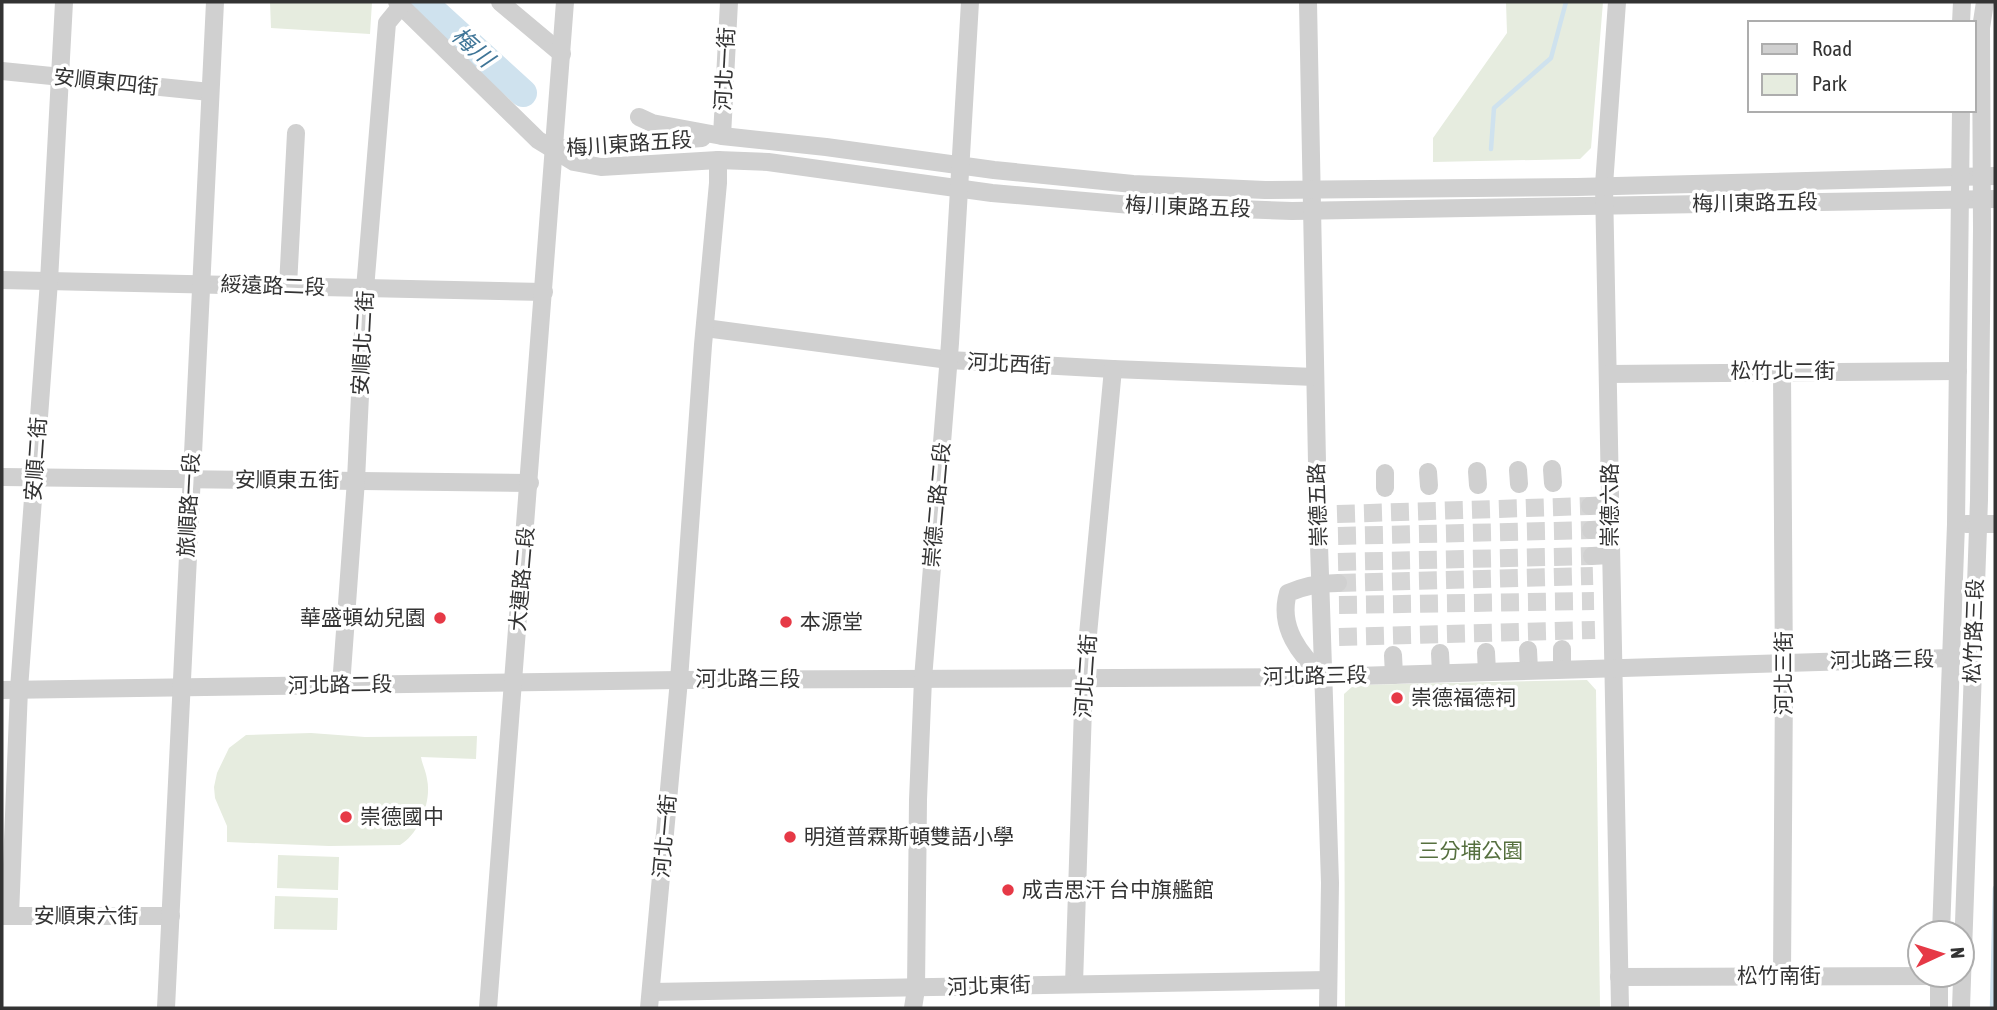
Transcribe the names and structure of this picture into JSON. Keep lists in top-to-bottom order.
{
  "streets": {
    "street": [
      "河北一街",
      "安順東四街",
      "梅川東路五段",
      "綏遠路二段",
      "安順北二街",
      "河北西街",
      "松竹北二街",
      "安順二街",
      "安順東五街",
      "旅順路一段",
      "崇德二路二段",
      "崇德五路",
      "崇德六路",
      "大連路二段",
      "松竹路三段",
      "河北路三段",
      "河北三街",
      "河北二街",
      "河北路二段",
      "安順東六街",
      "松竹南街",
      "河北東街"
    ]
  },
  "crossings": [
    ["河北一街", "梅川東路五段"],
    ["河北一街", "河北西街"],
    ["河北一街", "河北路三段"],
    ["河北一街", "河北路二段"],
    ["河北一街", "河北東街"],
    ["安順東四街", "安順二街"],
    ["安順東四街", "旅順路一段"],
    ["梅川東路五段", "崇德二路二段"],
    ["梅川東路五段", "崇德五路"],
    ["梅川東路五段", "崇德六路"],
    ["梅川東路五段", "大連路二段"],
    ["梅川東路五段", "松竹路三段"],
    ["綏遠路二段", "安順北二街"],
    ["綏遠路二段", "安順二街"],
    ["綏遠路二段", "旅順路一段"],
    ["綏遠路二段", "大連路二段"],
    ["安順北二街", "安順東五街"],
    ["安順北二街", "河北路二段"],
    ["河北西街", "崇德二路二段"],
    ["河北西街", "崇德五路"],
    ["河北西街", "河北二街"],
    ["松竹北二街", "崇德六路"],
    ["松竹北二街", "松竹路三段"],
    ["松竹北二街", "河北三街"],
    ["安順二街", "安順東五街"],
    ["安順二街", "河北路二段"],
    ["安順二街", "安順東六街"],
    ["安順東五街", "旅順路一段"],
    ["安順東五街", "大連路二段"],
    ["旅順路一段", "河北路二段"],
    ["旅順路一段", "安順東六街"],
    ["崇德二路二段", "河北路三段"],
    ["崇德二路二段", "河北東街"],
    ["崇德五路", "河北路三段"],
    ["崇德五路", "河北東街"],
    ["崇德六路", "河北路三段"],
    ["崇德六路", "松竹南街"],
    ["大連路二段", "河北路二段"],
    ["松竹路三段", "河北路三段"],
    ["河北路三段", "河北三街"],
    ["河北路三段", "河北二街"],
    ["河北路三段", "河北路二段"],
    ["河北三街", "松竹南街"],
    ["河北二街", "河北東街"]
  ],
  "water": ["梅川"],
  "parks": ["三分埔公園"],
  "places": [
    "華盛頓幼兒園",
    "本源堂",
    "崇德福德祠",
    "崇德國中",
    "明道普霖斯頓雙語小學",
    "成吉思汗 台中旗艦館"
  ],
  "legend": ["Road", "Park"],
  "north": "right"
}
